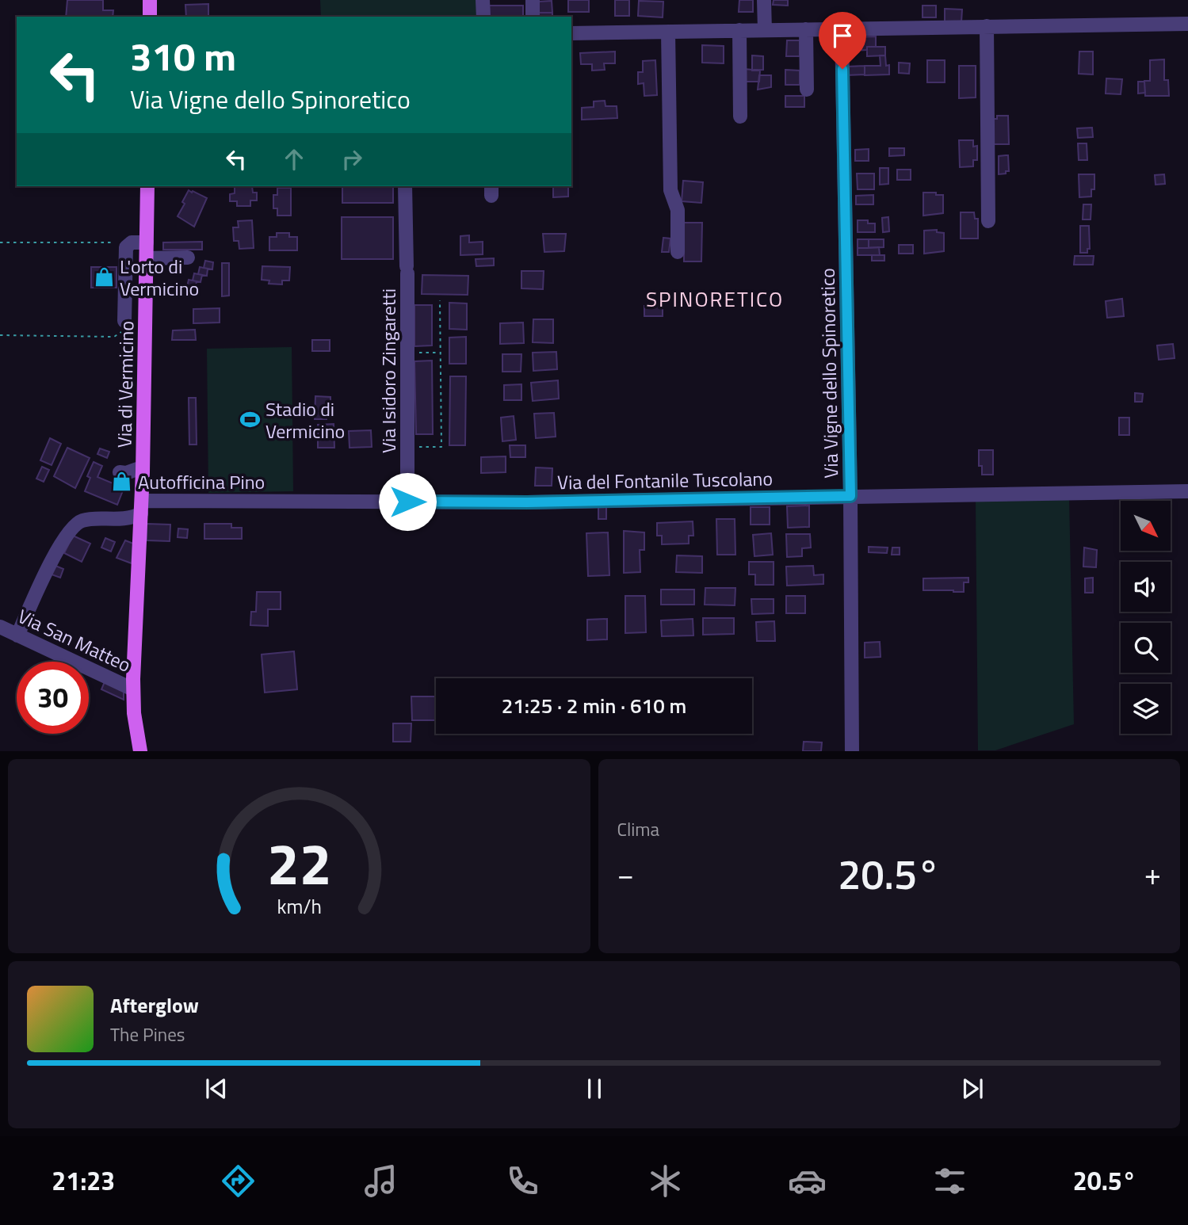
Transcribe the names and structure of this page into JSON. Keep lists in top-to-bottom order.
{
  "streets": {
    "main road": ["Via di Vermicino"],
    "street": [
      "Via Isidoro Zingaretti",
      "Via Vigne dello Spinoretico",
      "Via del Fontanile Tuscolano",
      "Via San Matteo"
    ]
  },
  "crossings": [
    ["Via Isidoro Zingaretti", "Via del Fontanile Tuscolano"],
    ["Via Vigne dello Spinoretico", "Via del Fontanile Tuscolano"],
    ["Via di Vermicino", "Via del Fontanile Tuscolano"],
    ["Via di Vermicino", "Via San Matteo"],
    ["Via del Fontanile Tuscolano", "Via San Matteo"]
  ],
  "districts": ["SPINORETICO"],
  "places": {
    "shop": ["L'orto di Vermicino", "Autofficina Pino"],
    "sports": ["Stadio di Vermicino"]
  },
  "north": "bottom right",
  "page": {
    "turn": ["310 m", "Via Vigne dello Spinoretico"],
    "limit": "30",
    "trip": "21:25 · 2 min · 610 m",
    "tile": "Clima",
    "heat": ["−", "20.5°", "+"],
    "song": ["Afterglow", "The Pines"],
    "tabs": ["21:23", "20.5°"],
    "gauge": ["22", "km/h"]
  }
}
